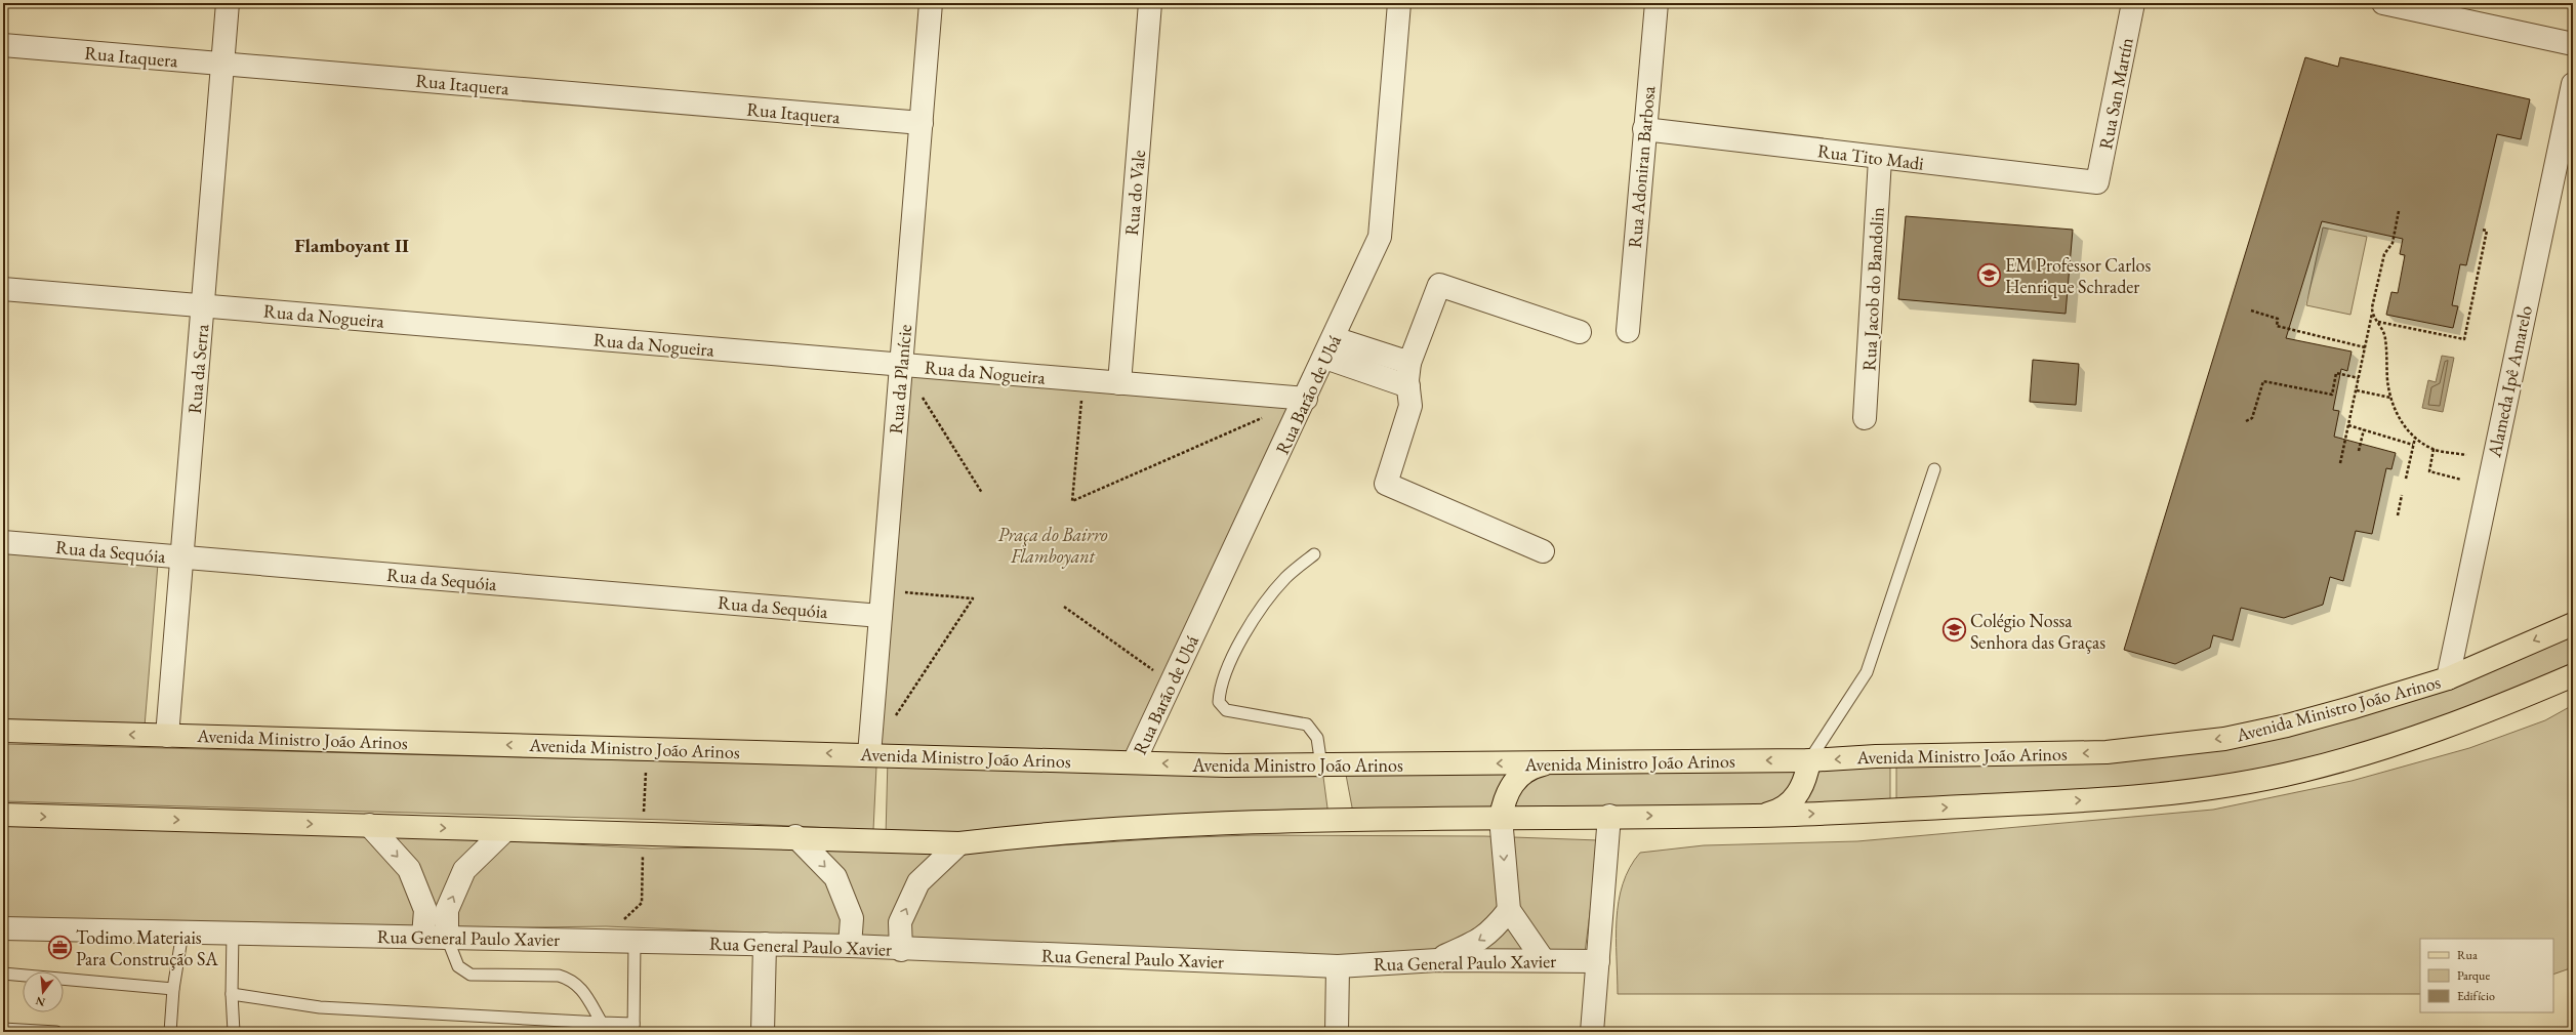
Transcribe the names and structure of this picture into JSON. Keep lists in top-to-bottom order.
{
  "streets": {
    "main road": ["Avenida Ministro João Arinos"],
    "street": [
      "Rua Itaquera",
      "Rua San Martín",
      "Rua Tito Madi",
      "Rua Adoniran Barbosa",
      "Rua do Vale",
      "Rua Jacob do Bandolin",
      "Rua da Nogueira",
      "Rua da Serra",
      "Rua da Planície",
      "Alameda Ipê Amarelo",
      "Rua Barão de Ubá",
      "Rua da Sequóia",
      "Rua General Paulo Xavier"
    ]
  },
  "crossings": [
    ["Rua Itaquera", "Rua da Serra"],
    ["Rua Itaquera", "Rua da Planície"],
    ["Rua San Martín", "Rua Tito Madi"],
    ["Rua Tito Madi", "Rua Adoniran Barbosa"],
    ["Rua Tito Madi", "Rua Jacob do Bandolin"],
    ["Rua do Vale", "Rua da Nogueira"],
    ["Rua da Nogueira", "Rua da Serra"],
    ["Rua da Nogueira", "Rua da Planície"],
    ["Rua da Nogueira", "Rua Barão de Ubá"],
    ["Rua da Serra", "Rua da Sequóia"],
    ["Rua da Serra", "Avenida Ministro João Arinos"],
    ["Rua da Planície", "Rua da Sequóia"],
    ["Rua da Planície", "Avenida Ministro João Arinos"],
    ["Alameda Ipê Amarelo", "Avenida Ministro João Arinos"],
    ["Rua Barão de Ubá", "Avenida Ministro João Arinos"]
  ],
  "districts": ["Flamboyant II"],
  "parks": ["Praça do Bairro Flamboyant"],
  "places": {
    "school or university": ["EM Professor Carlos Henrique Schrader", "Colégio Nossa Senhora das Graças"],
    "office": ["Todimo Materiais Para Construção SA"]
  },
  "legend": ["Rua", "Parque", "Edifício"],
  "north": "bottom"
}
